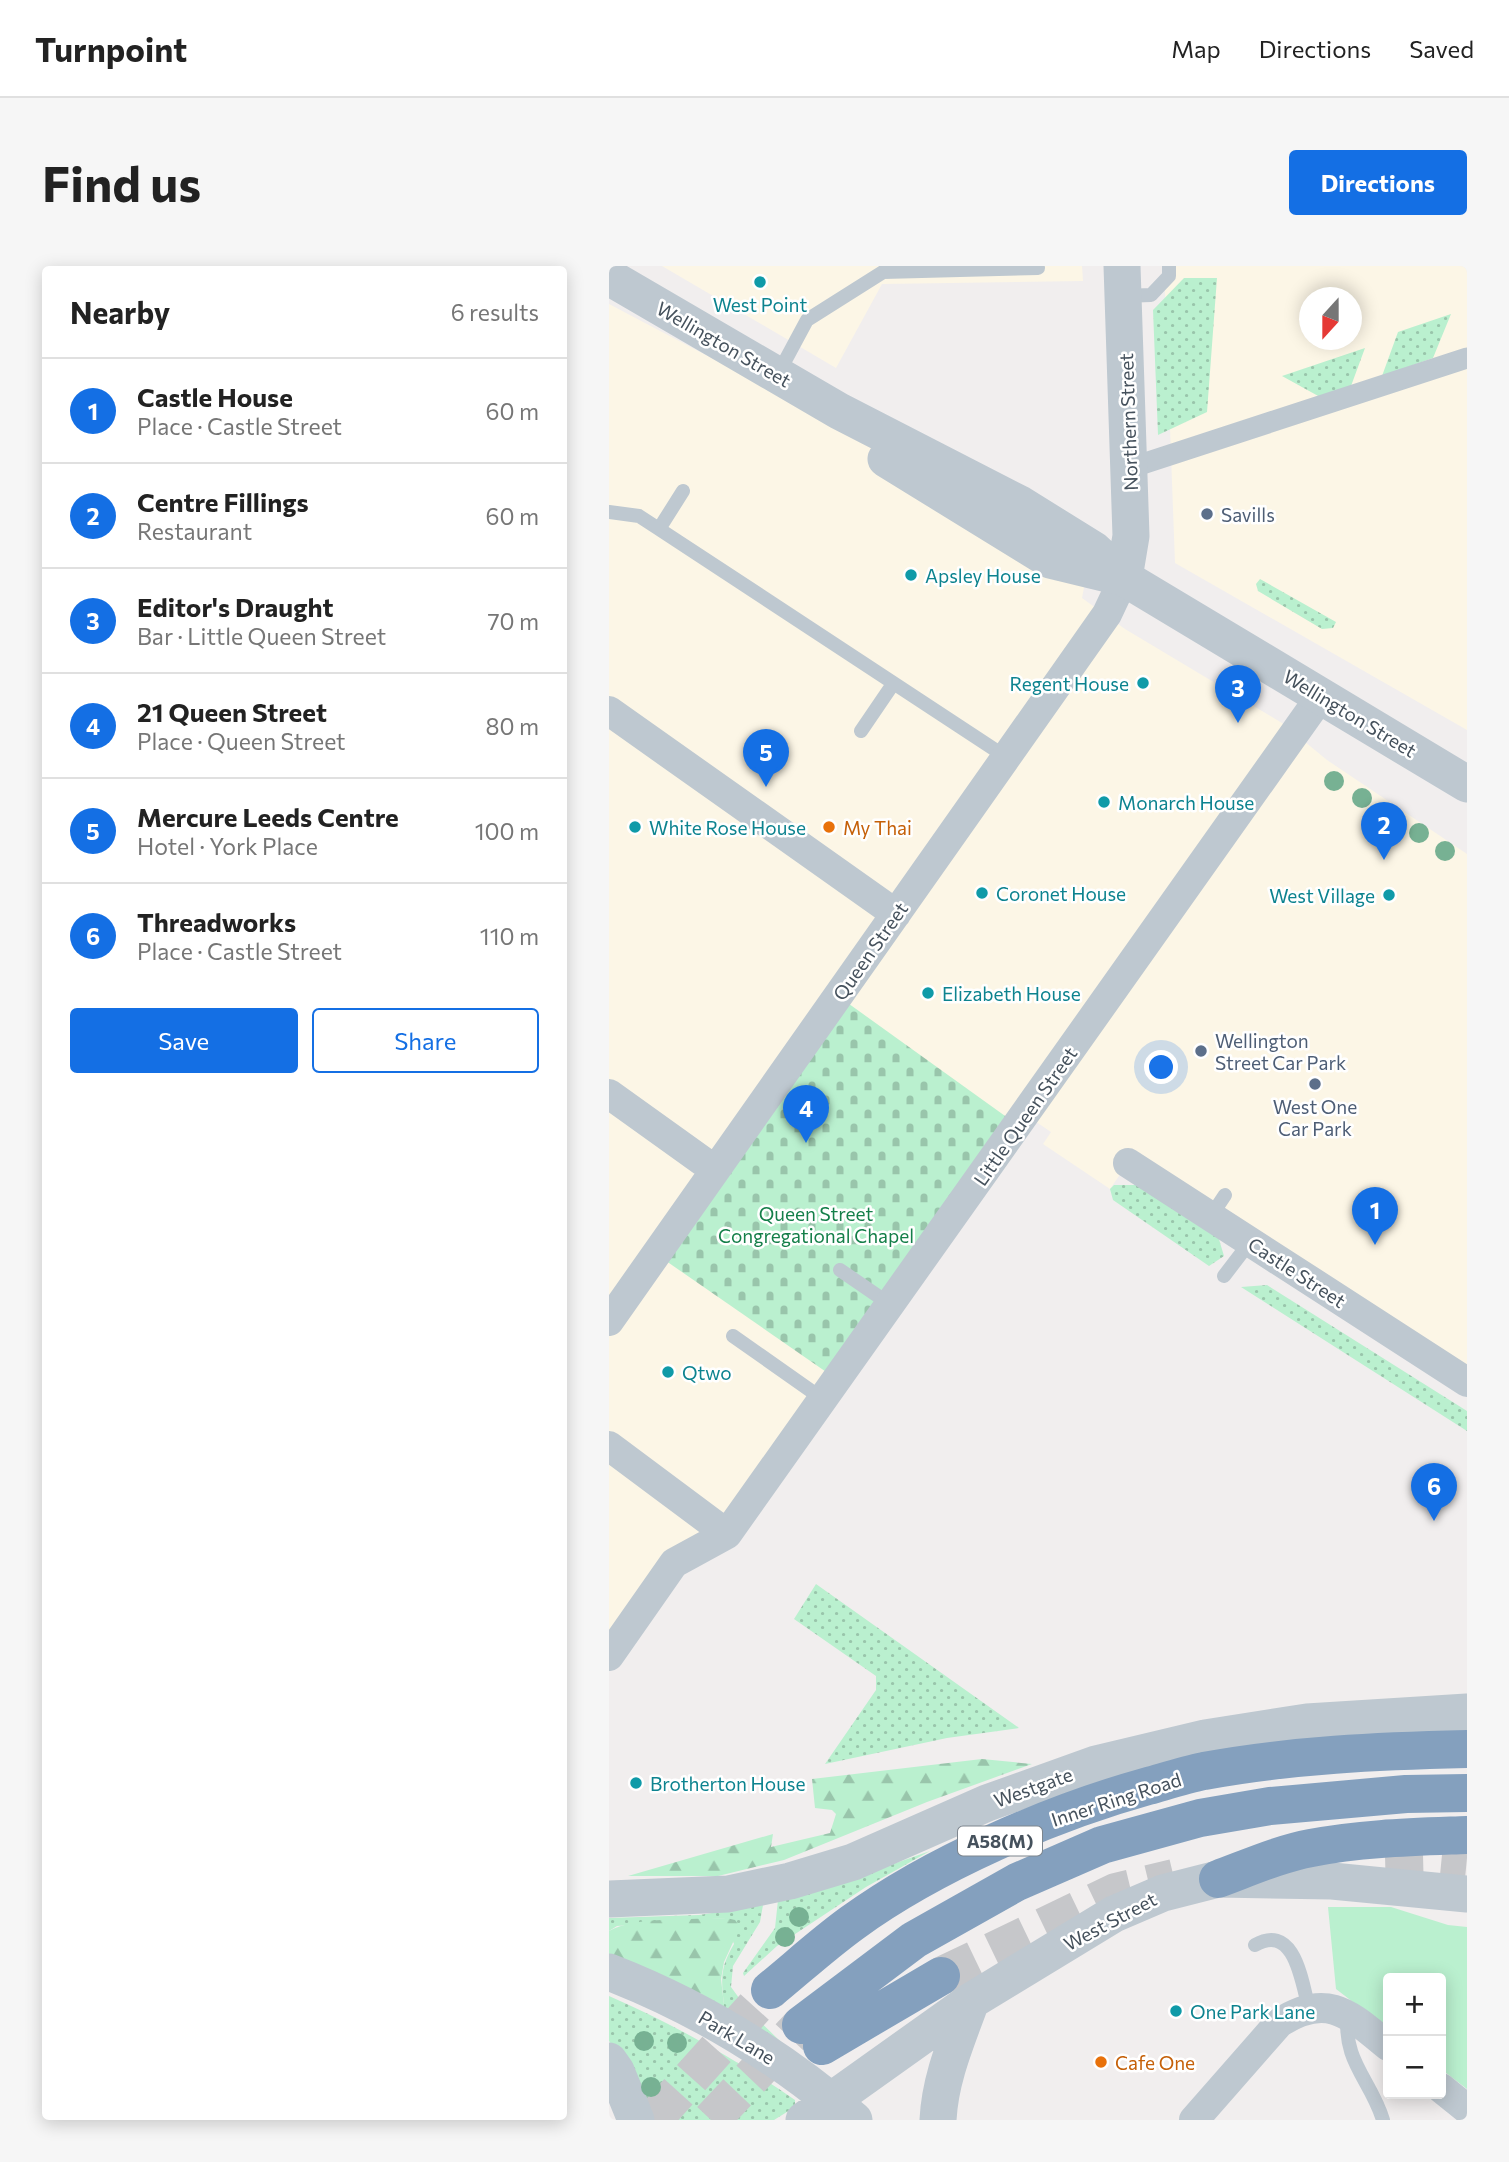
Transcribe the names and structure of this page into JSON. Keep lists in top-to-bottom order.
{
  "streets": {
    "highway": ["Inner Ring Road", "A58(M)"],
    "street": [
      "Wellington Street",
      "Northern Street",
      "Queen Street",
      "Little Queen Street",
      "Castle Street",
      "Westgate",
      "West Street",
      "Park Lane"
    ]
  },
  "crossings": [
    ["Wellington Street", "Northern Street"],
    ["Wellington Street", "Queen Street"],
    ["Wellington Street", "Little Queen Street"],
    ["Northern Street", "Queen Street"],
    ["West Street", "Park Lane"]
  ],
  "parks": ["Queen Street Congregational Chapel"],
  "places": [
    "West Point",
    "Savills",
    "Apsley House",
    "Regent House",
    "Monarch House",
    "White Rose House",
    "My Thai",
    "Coronet House",
    "West Village",
    "Elizabeth House",
    "Wellington Street Car Park",
    "West One Car Park",
    "Qtwo",
    "Brotherton House",
    "One Park Lane",
    "Cafe One"
  ],
  "north": "bottom",
  "page": {
    "header": "Turnpoint",
    "nav": ["Map", "Directions", "Saved"],
    "buttons": [
      "Directions",
      ["Save", "Share"]
    ],
    "title": "Find us",
    "heading": ["Nearby", "6 results"],
    "list": [
      {
        "mark": "1",
        "name": "Castle House",
        "note": "Place · Castle Street",
        "value": "60 m"
      },
      {
        "mark": "2",
        "name": "Centre Fillings",
        "note": "Restaurant",
        "value": "60 m"
      },
      {
        "mark": "3",
        "name": "Editor's Draught",
        "note": "Bar · Little Queen Street",
        "value": "70 m"
      },
      {
        "mark": "4",
        "name": "21 Queen Street",
        "note": "Place · Queen Street",
        "value": "80 m"
      },
      {
        "mark": "5",
        "name": "Mercure Leeds Centre",
        "note": "Hotel · York Place",
        "value": "100 m"
      },
      {
        "mark": "6",
        "name": "Threadworks",
        "note": "Place · Castle Street",
        "value": "110 m"
      }
    ],
    "pins": [
      "3",
      "5",
      "2",
      "4",
      "1",
      "6"
    ],
    "map_buttons": ["+", "−"]
  }
}
